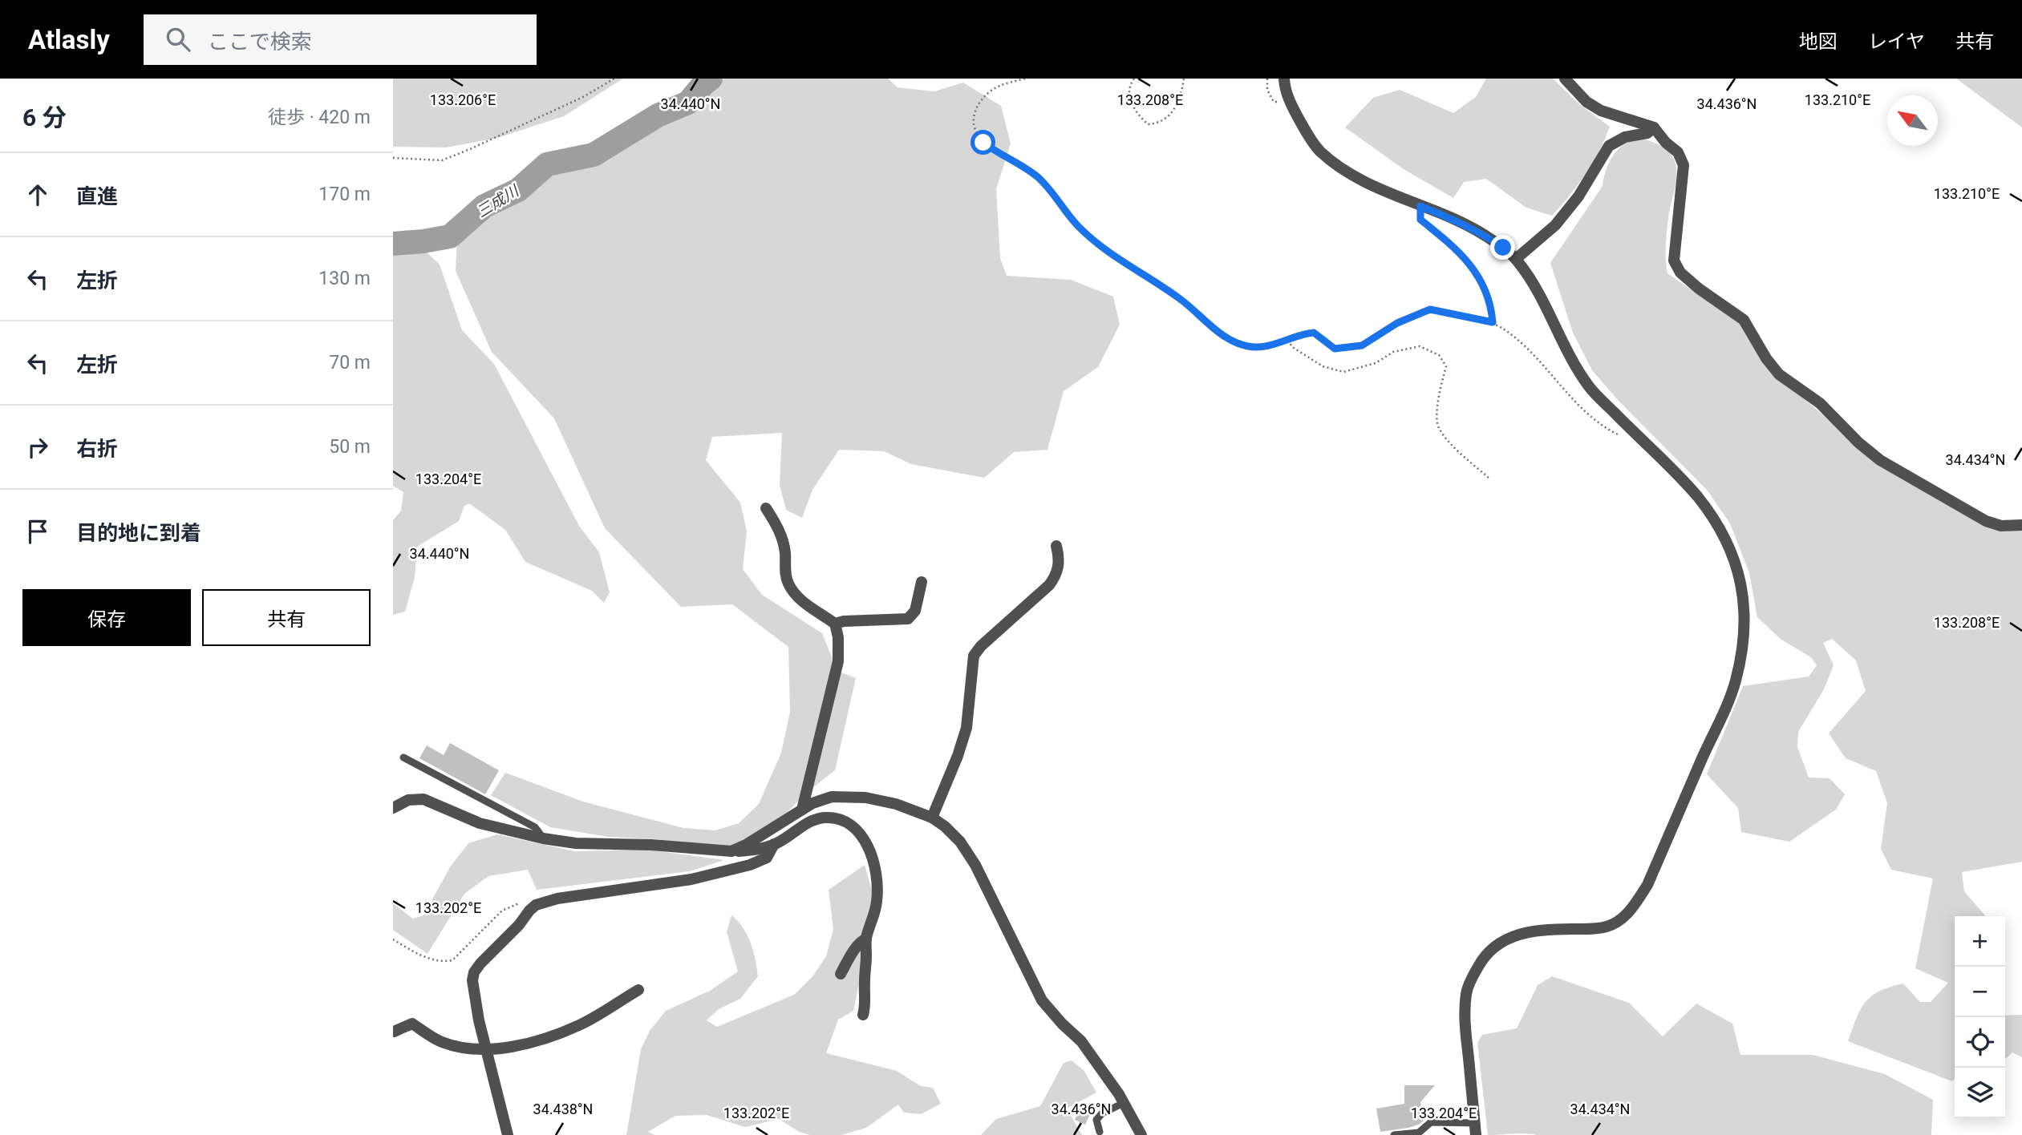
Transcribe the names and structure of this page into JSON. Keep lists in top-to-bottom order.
{
  "water": ["三成川"],
  "north": "top left",
  "page": {
    "header": "Atlasly",
    "search": "ここで検索",
    "nav": ["地図", "レイヤ", "共有"],
    "heading": ["6 分", "徒歩 · 420 m"],
    "list": [
      ["直進", "170 m"],
      ["左折", "130 m"],
      ["左折", "70 m"],
      ["右折", "50 m"],
      "目的地に到着"
    ],
    "buttons": ["保存", "共有"],
    "map_buttons": ["+", "−"]
  },
  "coordinates": [
    "133.210°E",
    "133.206°E",
    "133.208°E",
    "34.440°N",
    "34.436°N",
    "34.434°N",
    "133.204°E",
    "133.202°E",
    "34.438°N"
  ]
}
